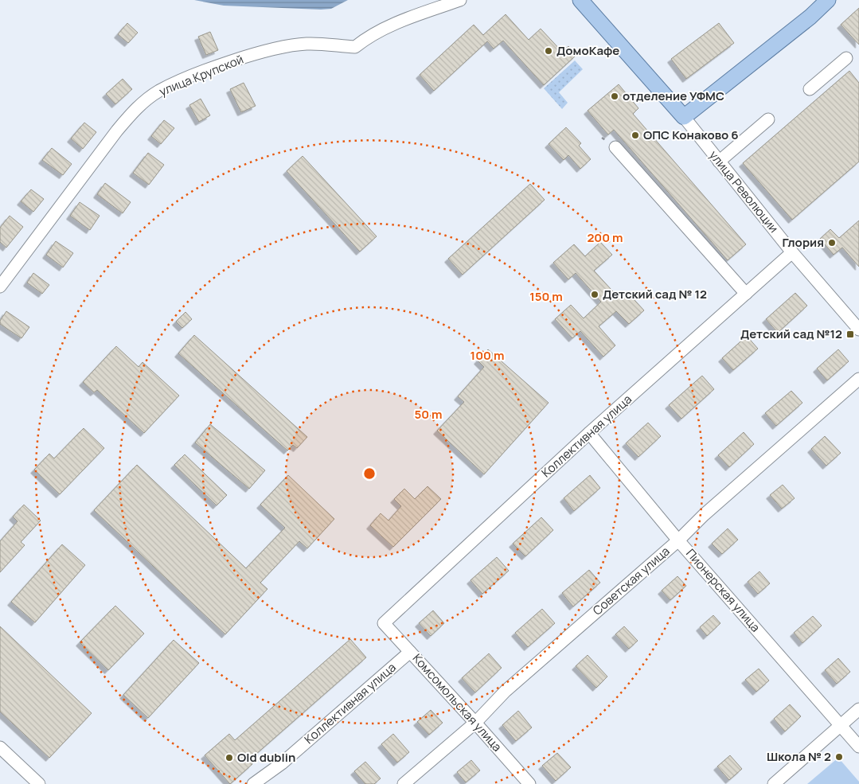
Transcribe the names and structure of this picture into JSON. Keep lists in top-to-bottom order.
{
  "streets": {
    "main road": ["улица Революции"],
    "street": [
      "улица Крупской",
      "Коллективная улица",
      "Советская улица",
      "Пионерская улица",
      "Комсомольская улица"
    ]
  },
  "crossings": [
    ["улица Революции", "Коллективная улица"],
    ["Коллективная улица", "Пионерская улица"],
    ["Коллективная улица", "Комсомольская улица"],
    ["Советская улица", "Пионерская улица"],
    ["Советская улица", "Комсомольская улица"]
  ],
  "places": {
    "other": [
      "ДомоКафе",
      "отделение УФМС",
      "ОПС Конаково 6",
      "Глория",
      "Детский сад № 12",
      "Школа № 2",
      "Old dublin"
    ],
    "transit": ["Детский сад №12"]
  },
  "rings": [
    "200 m",
    "150 m",
    "100 m",
    "50 m"
  ]
}
